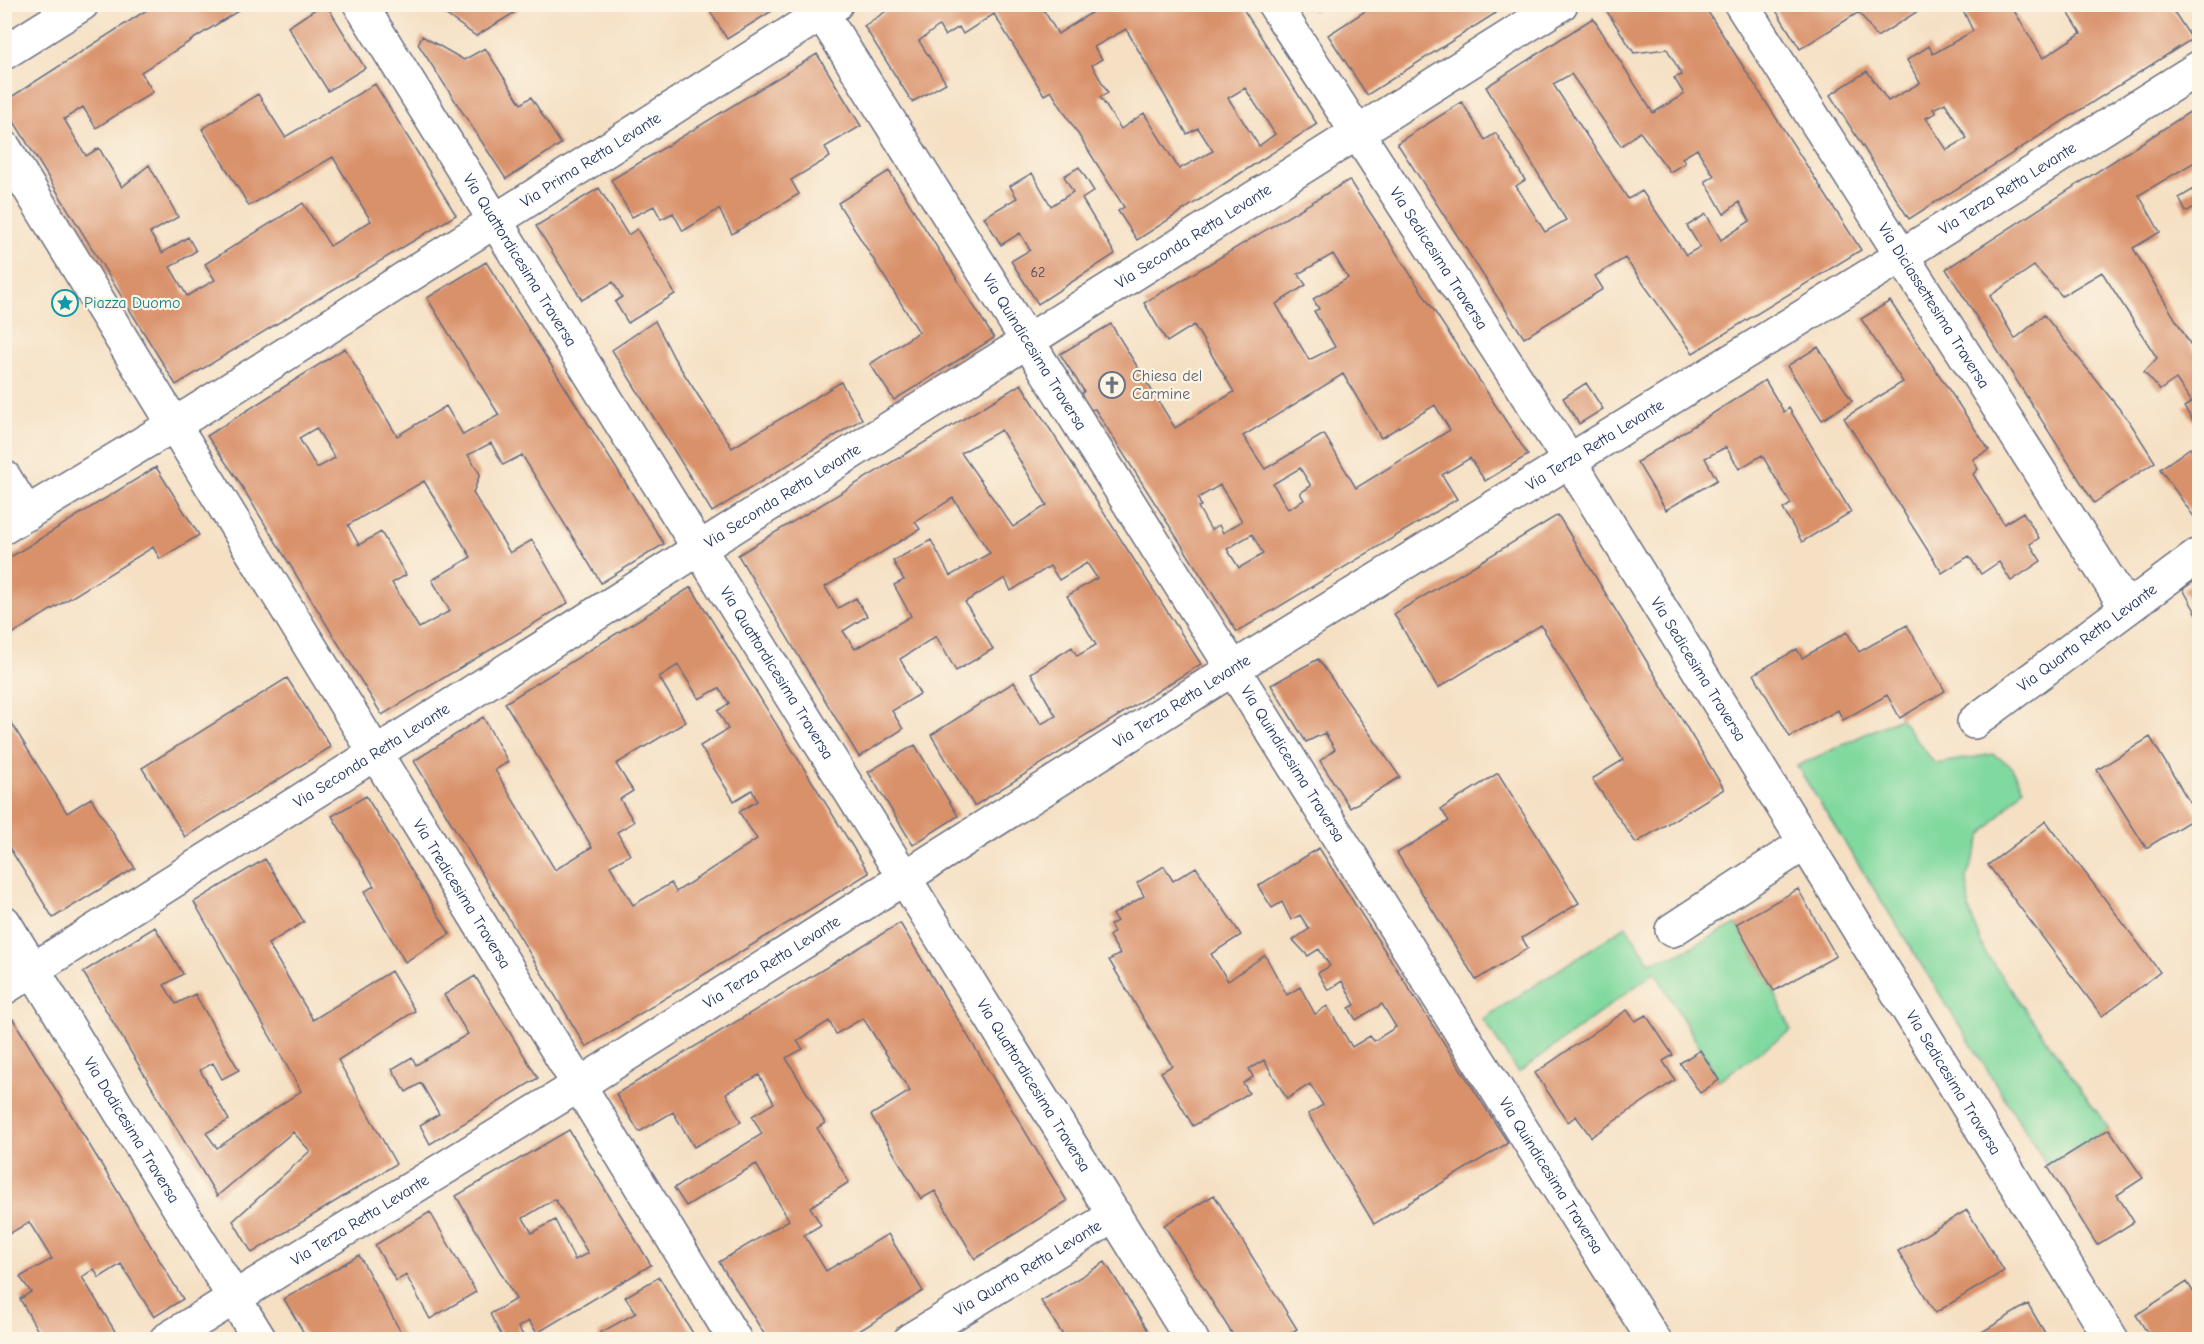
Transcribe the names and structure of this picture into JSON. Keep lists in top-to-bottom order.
{
  "streets": {
    "street": [
      "Via Prima Retta Levante",
      "Via Terza Retta Levante",
      "Via Seconda Retta Levante",
      "Via Sedicesima Traversa",
      "Via Quattordicesima Traversa",
      "Via Diciassettesima Traversa",
      "Via Quindicesima Traversa",
      "Via Quarta Retta Levante",
      "Via Tredicesima Traversa",
      "Via Dodicesima Traversa"
    ]
  },
  "crossings": [
    ["Via Prima Retta Levante", "Via Quattordicesima Traversa"],
    ["Via Prima Retta Levante", "Via Quindicesima Traversa"],
    ["Via Prima Retta Levante", "Via Tredicesima Traversa"],
    ["Via Terza Retta Levante", "Via Sedicesima Traversa"],
    ["Via Terza Retta Levante", "Via Quattordicesima Traversa"],
    ["Via Terza Retta Levante", "Via Diciassettesima Traversa"],
    ["Via Terza Retta Levante", "Via Quindicesima Traversa"],
    ["Via Terza Retta Levante", "Via Tredicesima Traversa"],
    ["Via Terza Retta Levante", "Via Dodicesima Traversa"],
    ["Via Seconda Retta Levante", "Via Sedicesima Traversa"],
    ["Via Seconda Retta Levante", "Via Quattordicesima Traversa"],
    ["Via Seconda Retta Levante", "Via Quindicesima Traversa"],
    ["Via Seconda Retta Levante", "Via Tredicesima Traversa"],
    ["Via Seconda Retta Levante", "Via Dodicesima Traversa"],
    ["Via Quattordicesima Traversa", "Via Quarta Retta Levante"],
    ["Via Diciassettesima Traversa", "Via Quarta Retta Levante"]
  ],
  "places": {
    "place": ["Piazza Duomo"],
    "church": ["Chiesa del Carmine"]
  },
  "house_numbers": ["62"]
}
